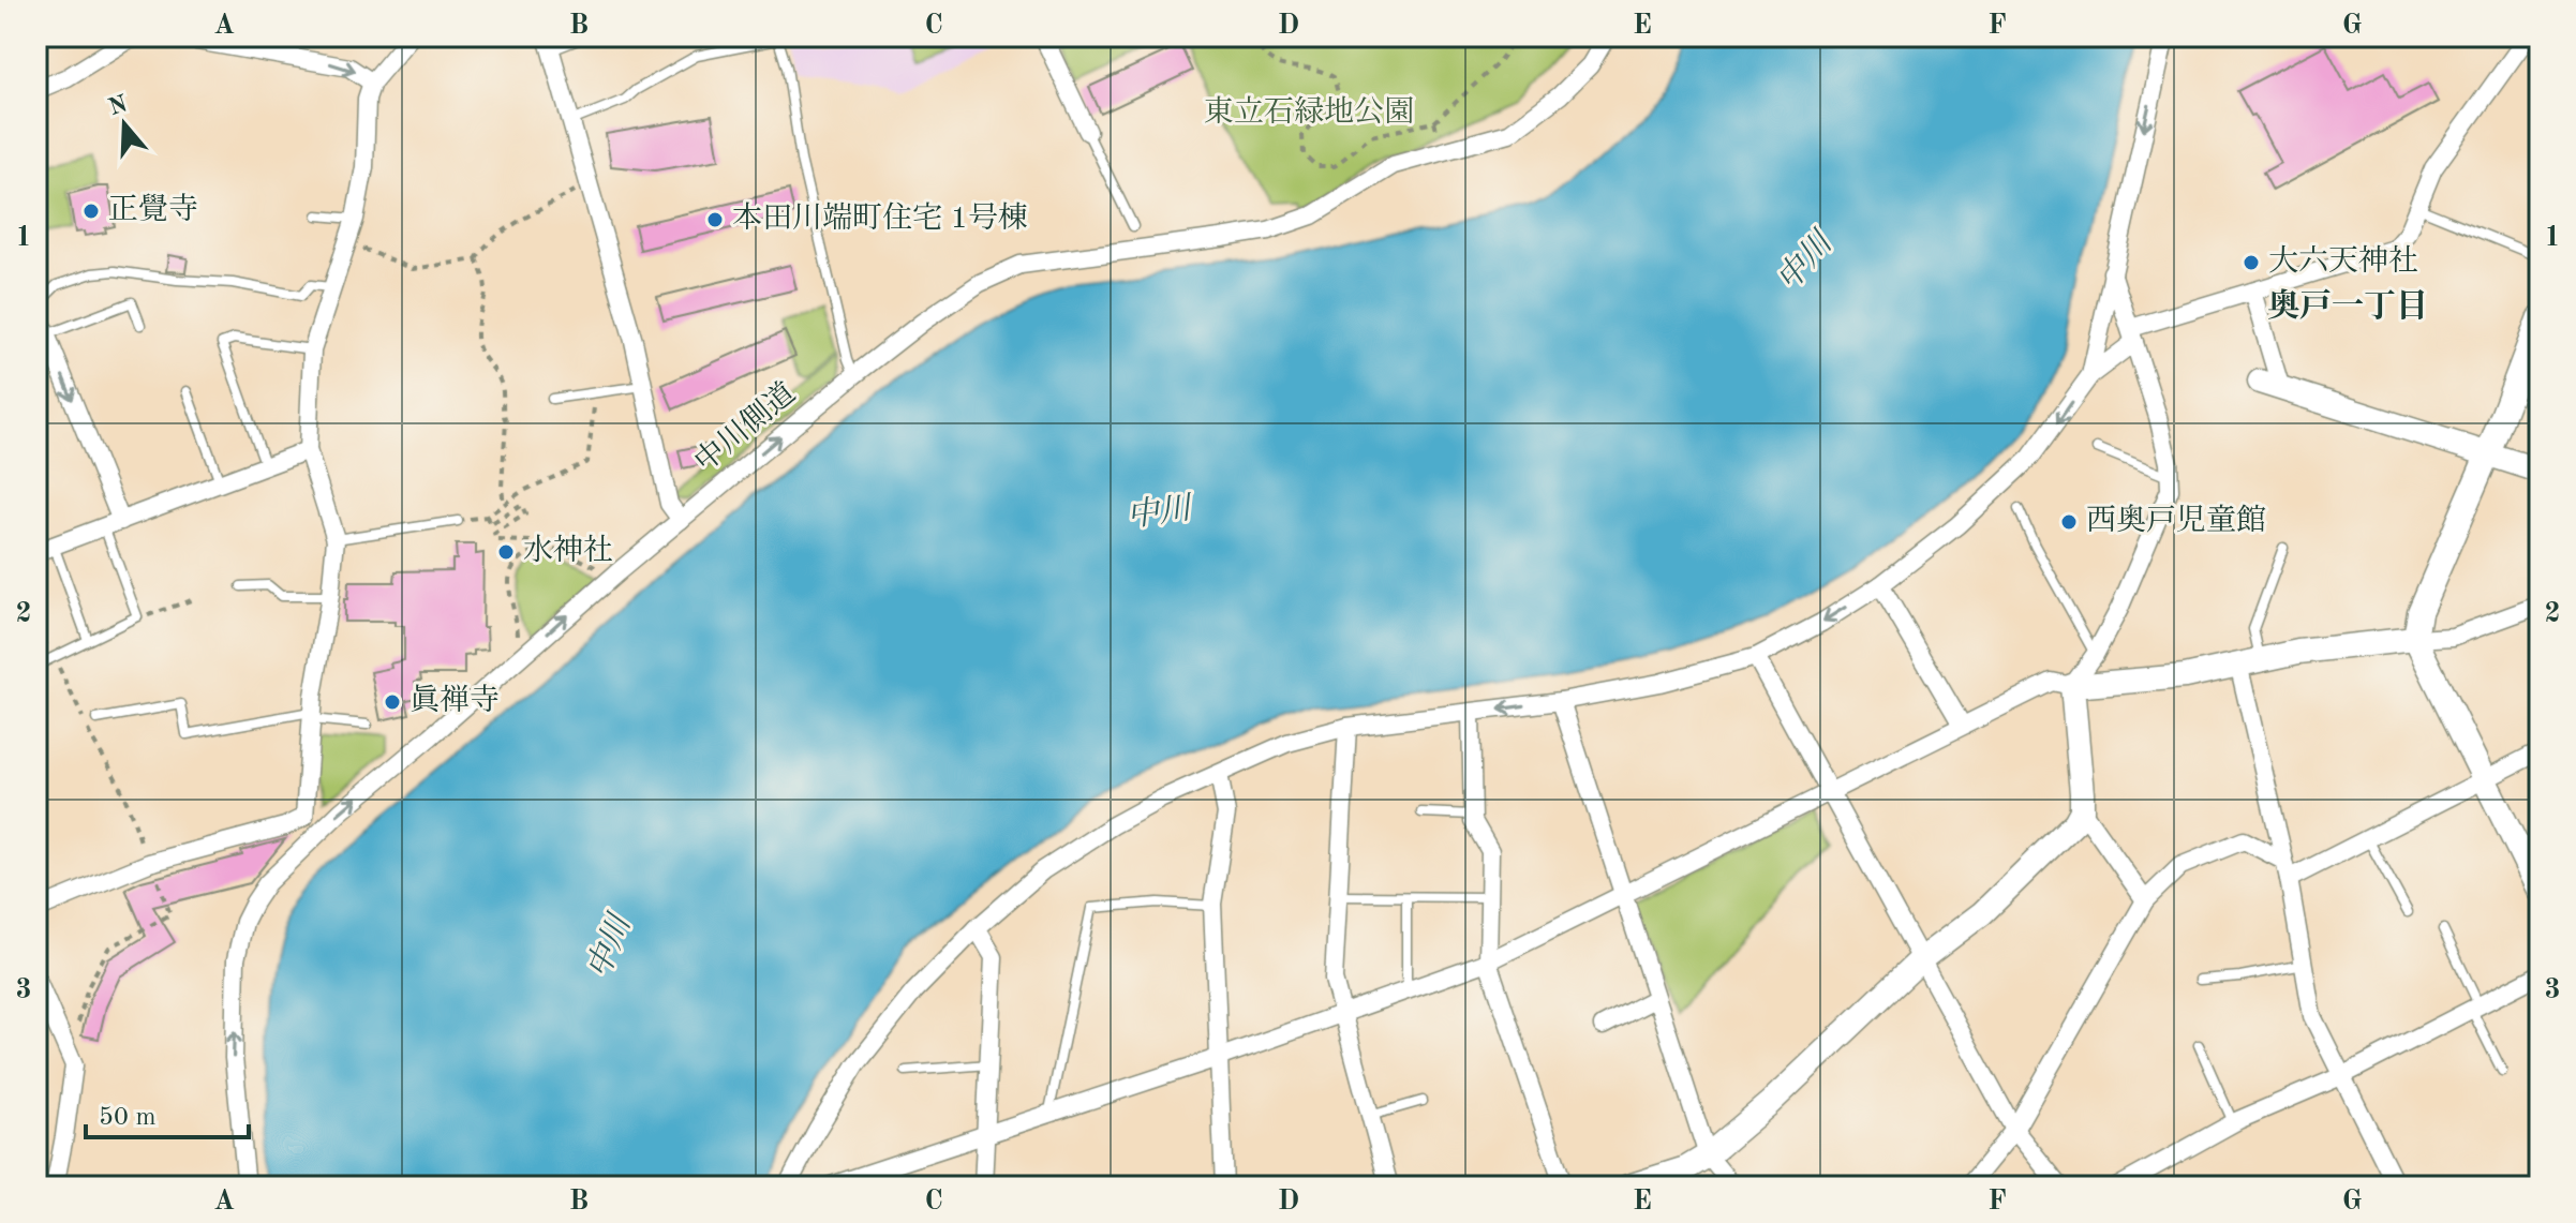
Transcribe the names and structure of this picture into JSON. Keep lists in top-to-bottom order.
{
  "streets": {
    "street": ["中川側道"]
  },
  "one_way": ["中川側道"],
  "districts": ["奥戸一丁目"],
  "water": ["中川"],
  "parks": ["東立石緑地公園"],
  "places": [
    "正覺寺",
    "本田川端町住宅 1号棟",
    "大六天神社",
    "西奥戸児童館",
    "水神社",
    "眞禅寺"
  ],
  "scale_bar": "50 m",
  "north": "top",
  "grid": {
    "columns": [
      "A",
      "B",
      "C",
      "D",
      "E",
      "F",
      "G"
    ],
    "rows": ["1", "2", "3"]
  }
}
